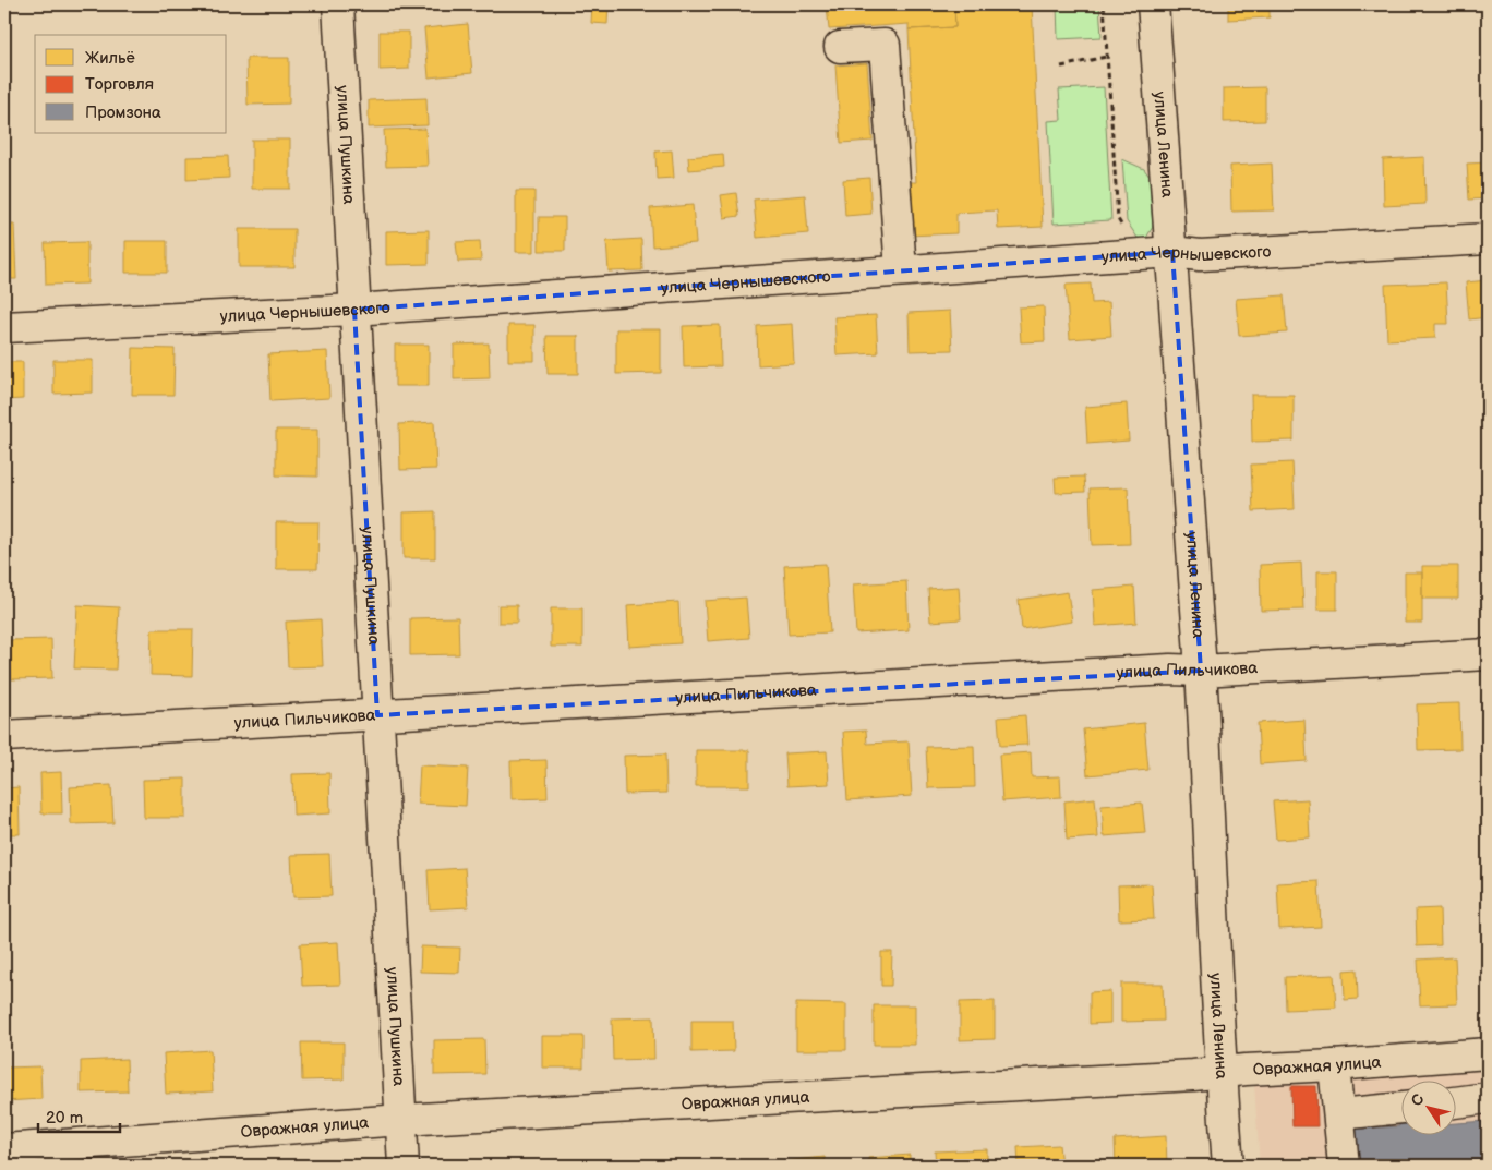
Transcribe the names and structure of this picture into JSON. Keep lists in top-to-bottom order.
{
  "streets": {
    "street": [
      "улица Пушкина",
      "улица Ленина",
      "улица Чернышевского",
      "улица Пильчикова",
      "Овражная улица"
    ]
  },
  "crossings": [
    ["улица Пушкина", "улица Чернышевского"],
    ["улица Пушкина", "улица Пильчикова"],
    ["улица Пушкина", "Овражная улица"],
    ["улица Ленина", "улица Чернышевского"],
    ["улица Ленина", "улица Пильчикова"],
    ["улица Ленина", "Овражная улица"]
  ],
  "legend": ["Жильё", "Торговля", "Промзона"],
  "scale_bar": "20 m",
  "north": "top left"
}
